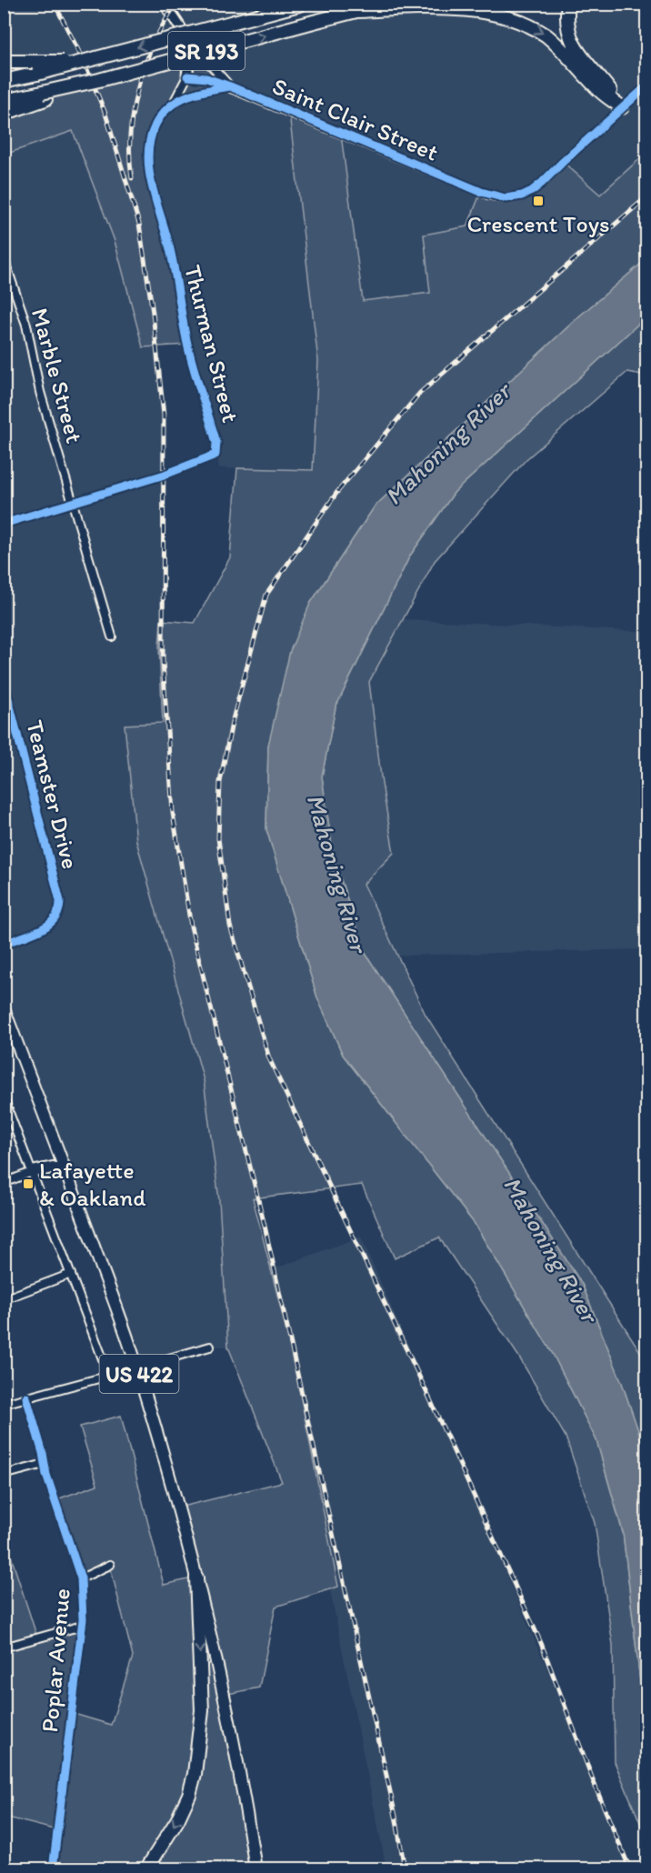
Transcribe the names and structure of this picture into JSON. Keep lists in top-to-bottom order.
{
  "streets": {
    "highway": ["SR 193"],
    "main road": ["US 422"],
    "street": [
      "Saint Clair Street",
      "Thurman Street",
      "Marble Street",
      "Teamster Drive",
      "Poplar Avenue"
    ]
  },
  "crossings": [
    ["Thurman Street", "Marble Street"]
  ],
  "water": ["Mahoning River"],
  "places": {
    "transit": ["Crescent Toys", "Lafayette & Oakland"]
  }
}
